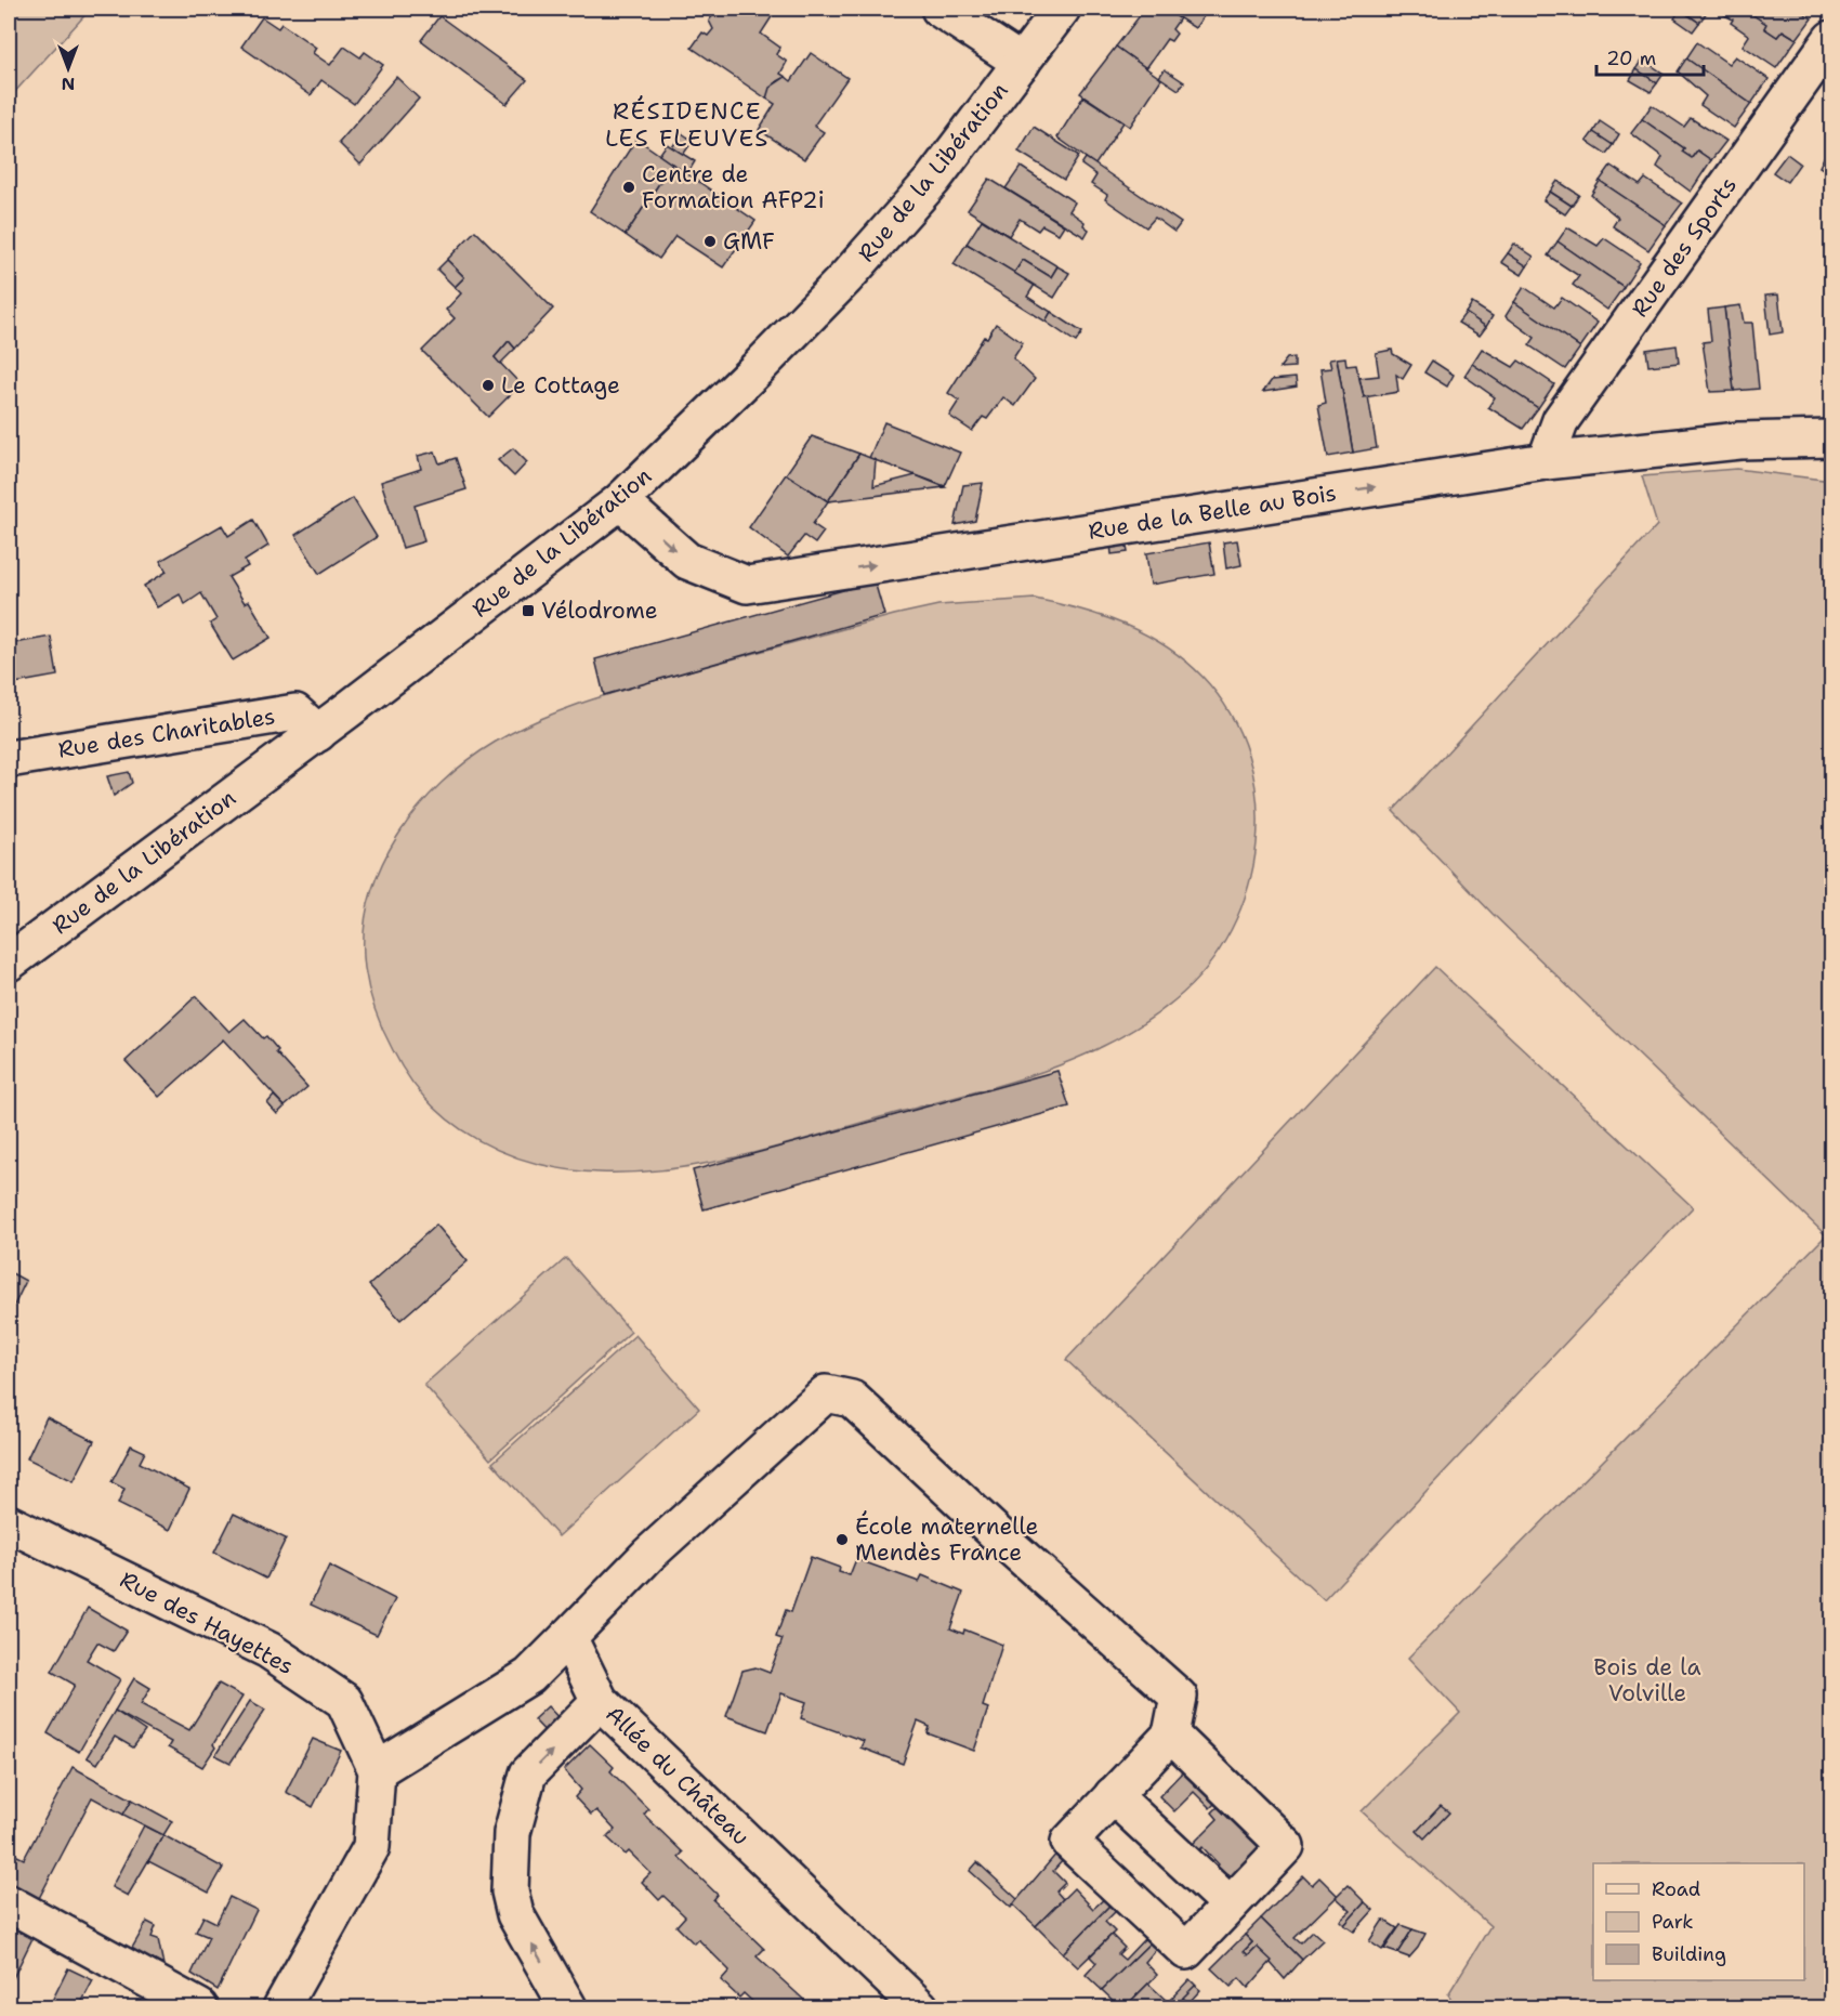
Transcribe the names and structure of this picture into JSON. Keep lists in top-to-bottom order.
{
  "streets": {
    "street": [
      "Rue de la Libération",
      "Rue des Sports",
      "Rue de la Belle au Bois",
      "Rue des Charitables",
      "Rue des Hayettes",
      "Allée du Château"
    ]
  },
  "crossings": [
    ["Rue de la Libération", "Rue de la Belle au Bois"],
    ["Rue de la Libération", "Rue des Charitables"],
    ["Rue des Sports", "Rue de la Belle au Bois"]
  ],
  "one_way": ["Rue de la Belle au Bois"],
  "districts": ["RÉSIDENCE LES FLEUVES"],
  "parks": ["Bois de la Volville"],
  "places": {
    "other": [
      "Centre de Formation AFP2i",
      "GMF",
      "Le Cottage",
      "École maternelle Mendès France"
    ],
    "transit": ["Vélodrome"]
  },
  "legend": ["Road", "Park", "Building"],
  "scale_bar": "20 m",
  "north": "bottom"
}
